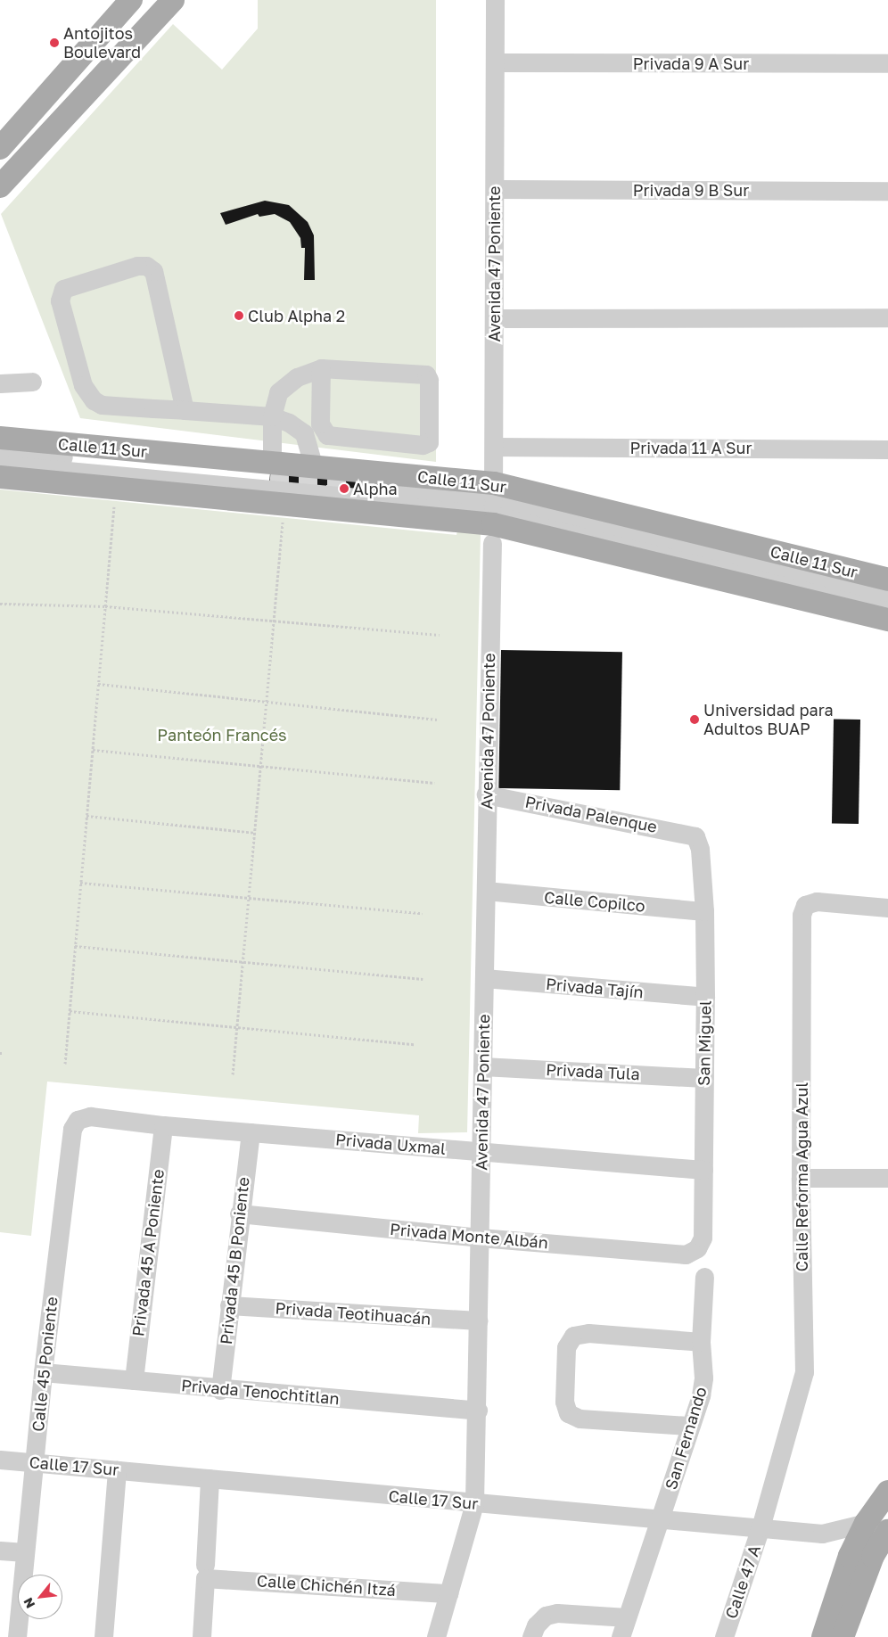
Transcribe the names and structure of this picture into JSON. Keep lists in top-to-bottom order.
{
  "streets": {
    "main road": ["Calle 11 Sur"],
    "street": [
      "Privada 9 A Sur",
      "Privada 9 B Sur",
      "Avenida 47 Poniente",
      "Privada 11 A Sur",
      "Privada Palenque",
      "Calle Copilco",
      "Privada Tajín",
      "San Miguel",
      "Privada Tula",
      "Privada Uxmal",
      "Calle Reforma Agua Azul",
      "Privada Monte Albán",
      "Privada 45 A Poniente",
      "Privada 45 B Poniente",
      "Privada Teotihuacán",
      "Calle 45 Poniente",
      "Privada Tenochtitlan",
      "San Fernando",
      "Calle 17 Sur",
      "Calle 47 A",
      "Calle Chichén Itzá"
    ]
  },
  "crossings": [
    ["Privada 9 A Sur", "Avenida 47 Poniente"],
    ["Privada 9 B Sur", "Avenida 47 Poniente"],
    ["Avenida 47 Poniente", "Calle 11 Sur"],
    ["Avenida 47 Poniente", "Privada 11 A Sur"],
    ["Avenida 47 Poniente", "Privada Palenque"],
    ["Avenida 47 Poniente", "Calle Copilco"],
    ["Avenida 47 Poniente", "Privada Tajín"],
    ["Avenida 47 Poniente", "Privada Tula"],
    ["Avenida 47 Poniente", "Privada Uxmal"],
    ["Avenida 47 Poniente", "Privada Monte Albán"],
    ["Avenida 47 Poniente", "Privada Teotihuacán"],
    ["Avenida 47 Poniente", "Privada Tenochtitlan"],
    ["Avenida 47 Poniente", "Calle 17 Sur"],
    ["Avenida 47 Poniente", "Calle Chichén Itzá"],
    ["Privada Palenque", "San Miguel"],
    ["Calle Copilco", "San Miguel"],
    ["Privada Tajín", "San Miguel"],
    ["San Miguel", "Privada Tula"],
    ["San Miguel", "Privada Uxmal"],
    ["San Miguel", "Privada Monte Albán"],
    ["Privada Uxmal", "Privada 45 A Poniente"],
    ["Privada Uxmal", "Privada 45 B Poniente"],
    ["Privada Uxmal", "Calle 45 Poniente"],
    ["Calle Reforma Agua Azul", "Calle 17 Sur"],
    ["Calle Reforma Agua Azul", "Calle 47 A"],
    ["Privada Monte Albán", "Privada 45 B Poniente"],
    ["Privada 45 A Poniente", "Privada Tenochtitlan"],
    ["Privada 45 B Poniente", "Privada Teotihuacán"],
    ["Privada 45 B Poniente", "Privada Tenochtitlan"],
    ["Calle 45 Poniente", "Privada Tenochtitlan"],
    ["Calle 45 Poniente", "Calle 17 Sur"],
    ["San Fernando", "Calle 17 Sur"],
    ["Calle 17 Sur", "Calle 47 A"]
  ],
  "parks": ["Panteón Francés"],
  "places": [
    "Antojitos Boulevard",
    "Club Alpha 2",
    "Alpha",
    "Universidad para Adultos BUAP"
  ],
  "north": "bottom left"
}
